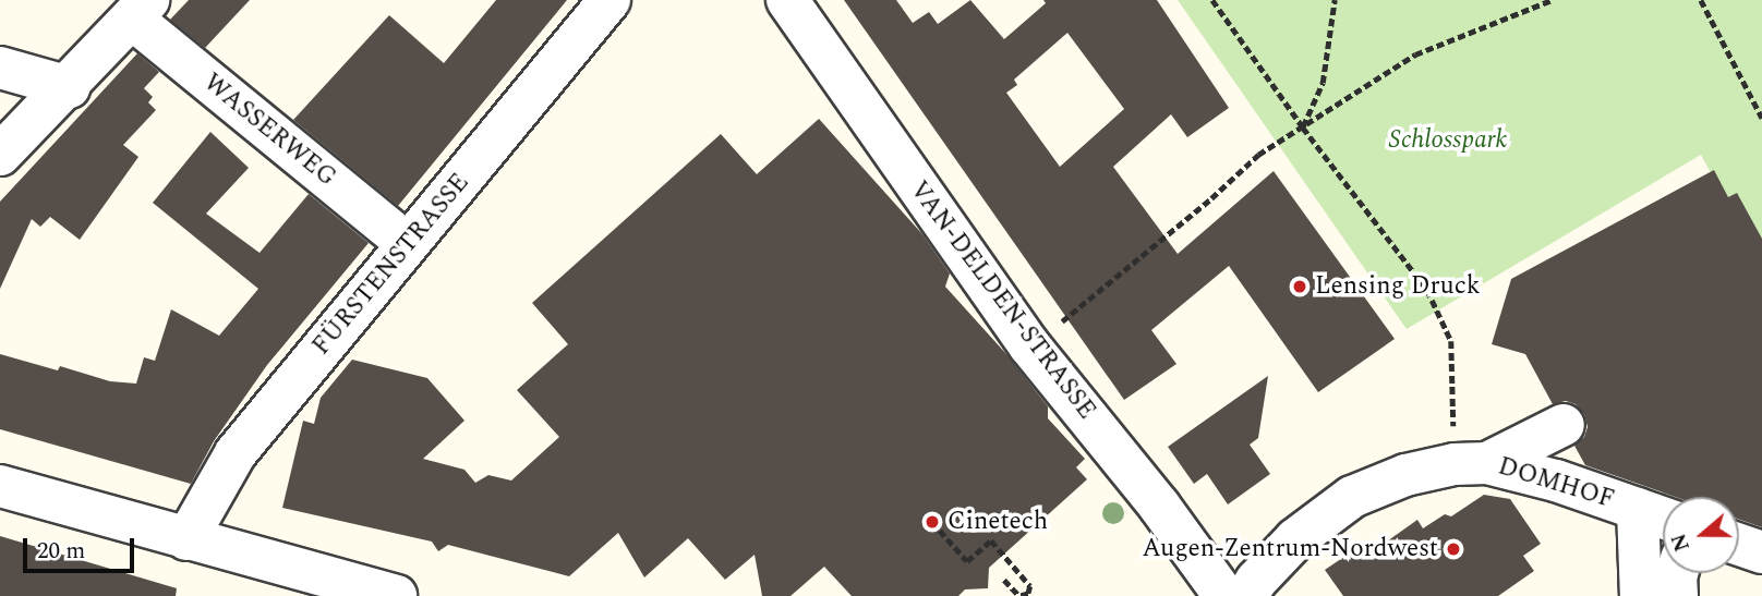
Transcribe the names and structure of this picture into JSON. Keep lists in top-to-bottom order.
{
  "streets": {
    "street": [
      "WASSERWEG",
      "FÜRSTENSTRASSE",
      "VAN-DELDEN-STRASSE",
      "DOMHOF"
    ]
  },
  "crossings": [
    ["WASSERWEG", "FÜRSTENSTRASSE"]
  ],
  "parks": ["Schlosspark"],
  "places": ["Lensing Druck", "Cinetech", "Augen-Zentrum-Nordwest"],
  "scale_bar": "20 m",
  "north": "left"
}
